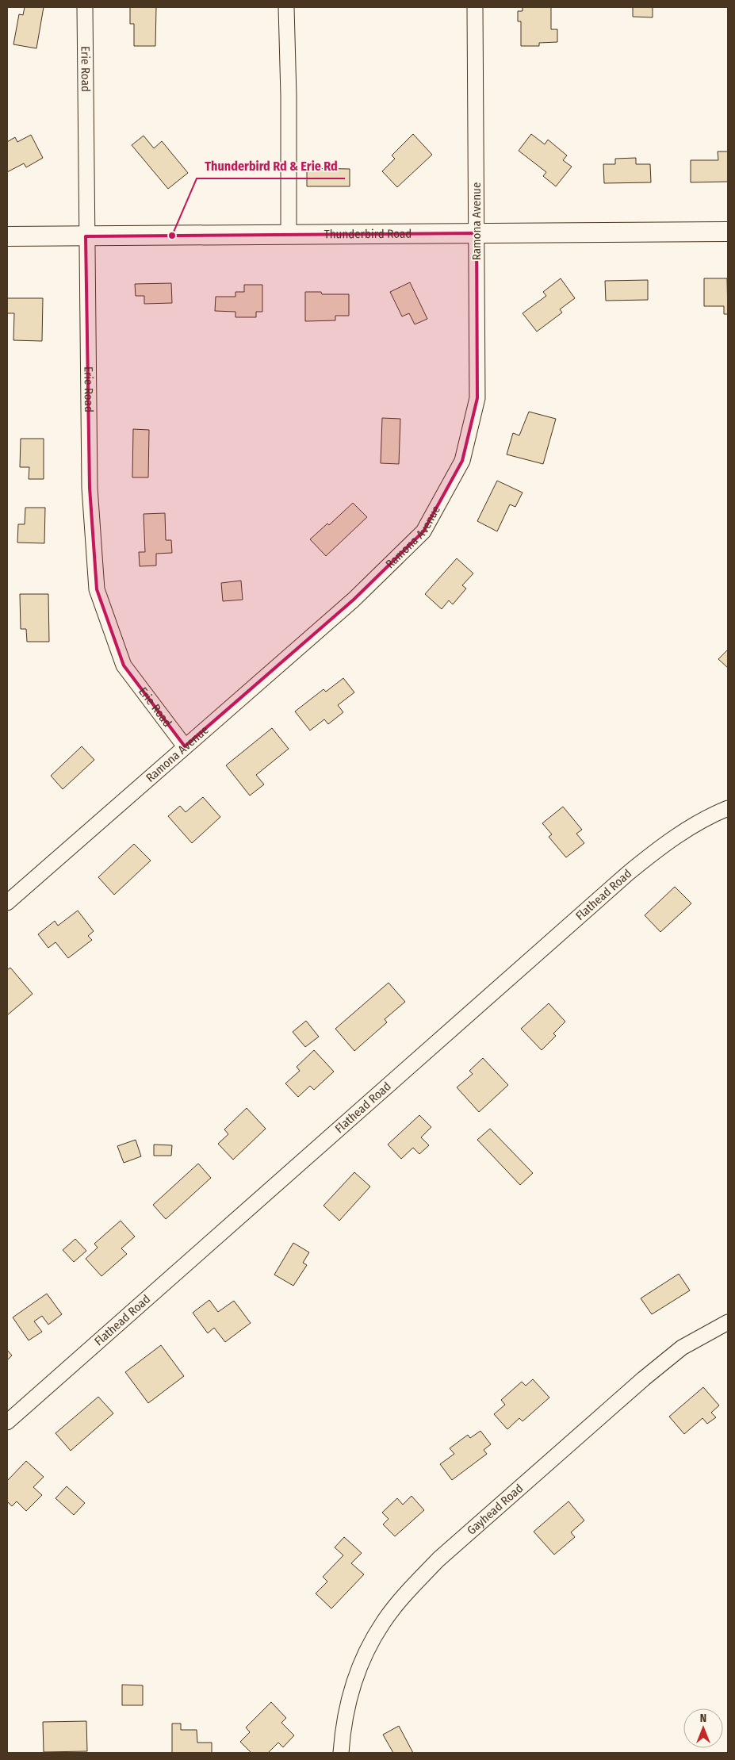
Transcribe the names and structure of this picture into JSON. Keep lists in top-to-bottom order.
{
  "streets": {
    "main road": ["Thunderbird Road"],
    "street": [
      "Erie Road",
      "Ramona Avenue",
      "Flathead Road",
      "Gayhead Road"
    ]
  },
  "crossings": [
    ["Erie Road", "Ramona Avenue"],
    ["Erie Road", "Thunderbird Road"],
    ["Ramona Avenue", "Thunderbird Road"]
  ],
  "places": ["Thunderbird Rd & Erie Rd"],
  "north": "top"
}
